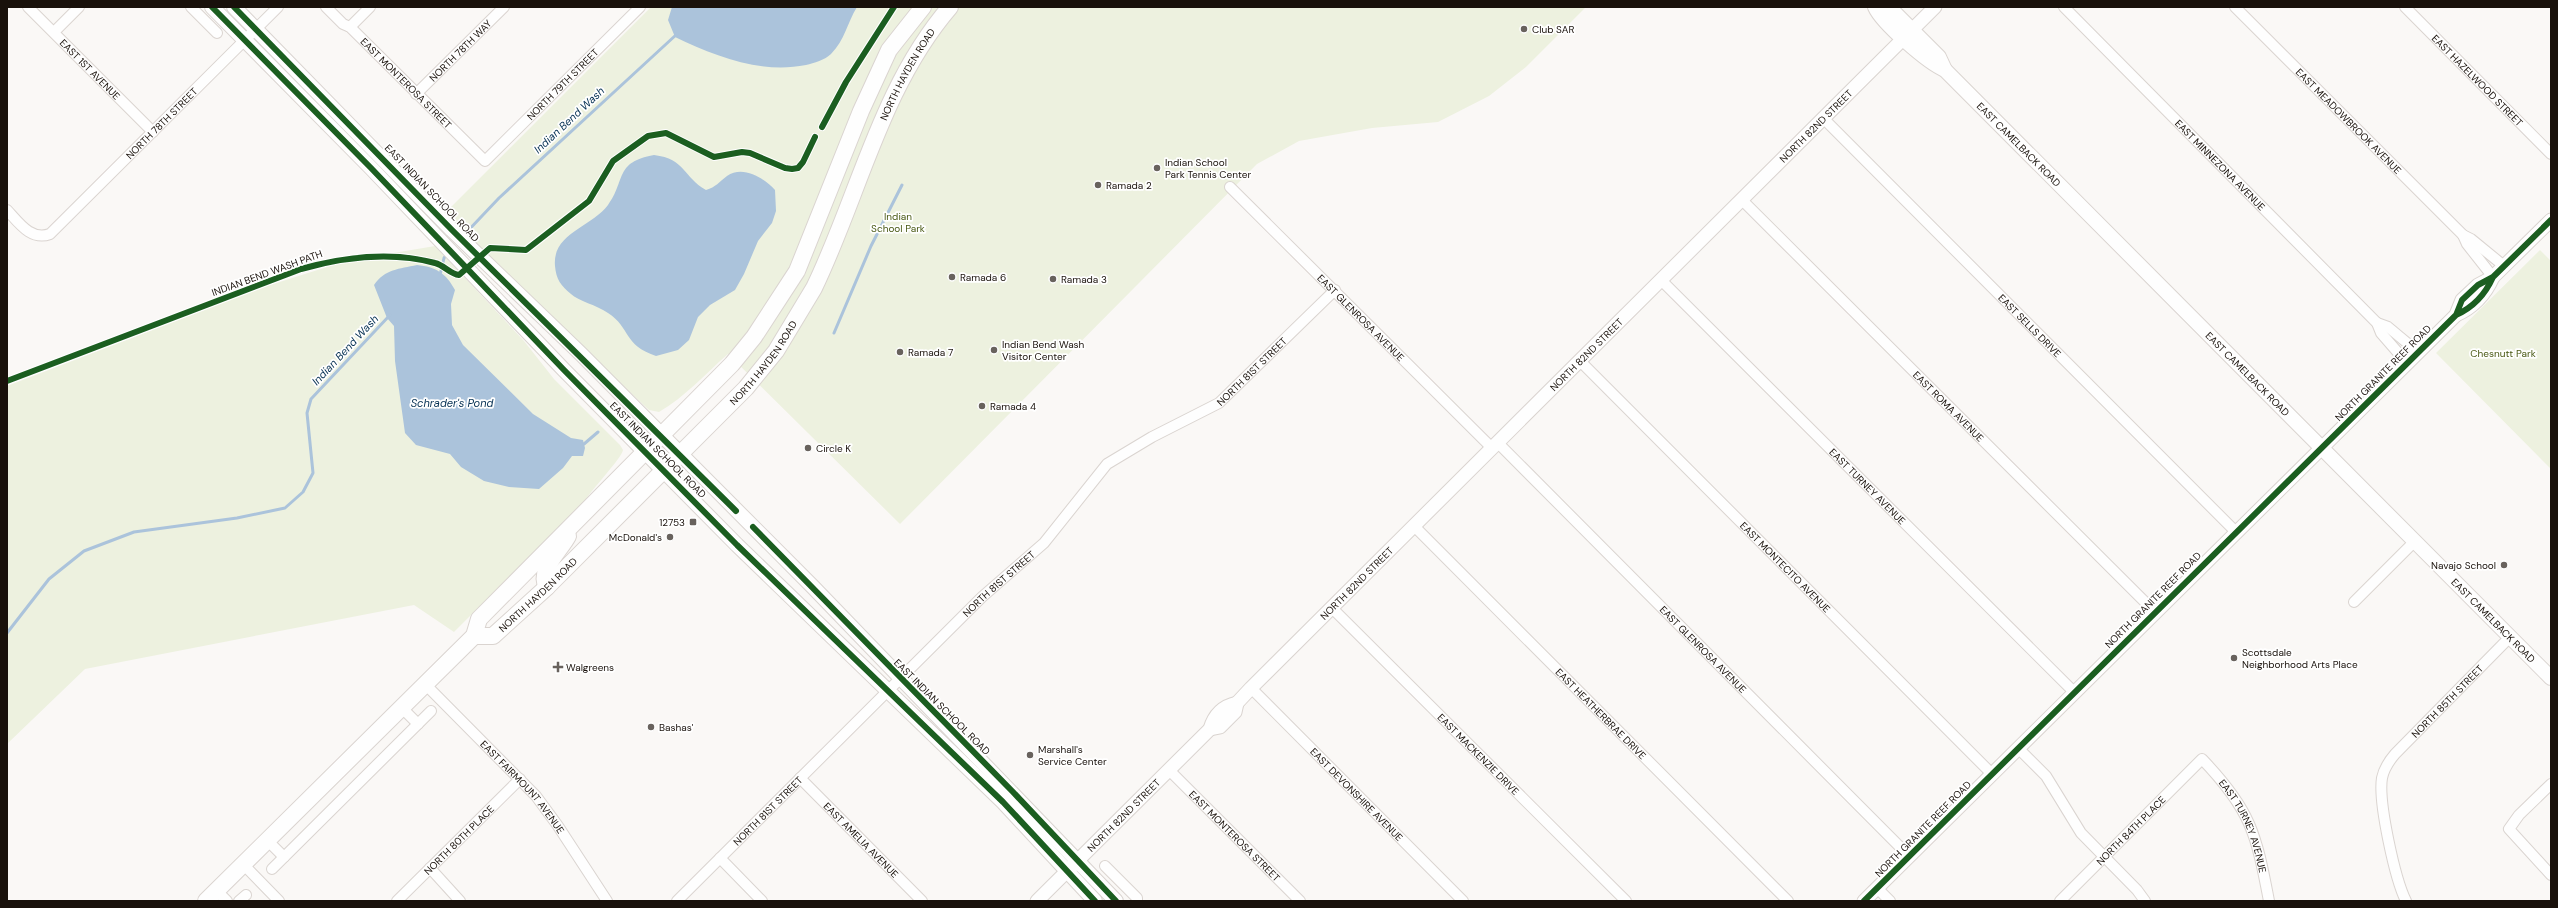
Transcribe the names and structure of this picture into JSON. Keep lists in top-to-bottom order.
{
  "streets": {
    "main road": ["NORTH HAYDEN ROAD", "EAST CAMELBACK ROAD", "EAST INDIAN SCHOOL ROAD"],
    "street": [
      "NORTH 78TH WAY",
      "EAST 1ST AVENUE",
      "EAST HAZELWOOD STREET",
      "EAST MONTEROSA STREET",
      "NORTH 79TH STREET",
      "EAST MEADOWBROOK AVENUE",
      "NORTH 78TH STREET",
      "NORTH 82ND STREET",
      "EAST MINNEZONA AVENUE",
      "EAST GLENROSA AVENUE",
      "EAST SELLS DRIVE",
      "NORTH 81ST STREET",
      "NORTH GRANITE REEF ROAD",
      "EAST ROMA AVENUE",
      "EAST TURNEY AVENUE",
      "EAST MONTECITO AVENUE",
      "NORTH 85TH STREET",
      "EAST HEATHERBRAE DRIVE",
      "EAST MACKENZIE DRIVE",
      "EAST FAIRMOUNT AVENUE",
      "EAST DEVONSHIRE AVENUE",
      "NORTH 84TH PLACE",
      "NORTH 80TH PLACE",
      "EAST AMELIA AVENUE"
    ],
    "cycle path": ["INDIAN BEND WASH PATH"]
  },
  "crossings": [
    ["NORTH 78TH WAY", "EAST MONTEROSA STREET"],
    ["EAST 1ST AVENUE", "NORTH 78TH STREET"],
    ["NORTH HAYDEN ROAD", "EAST INDIAN SCHOOL ROAD"],
    ["EAST MONTEROSA STREET", "NORTH 79TH STREET"],
    ["EAST MONTEROSA STREET", "NORTH 82ND STREET"],
    ["EAST MEADOWBROOK AVENUE", "NORTH GRANITE REEF ROAD"],
    ["NORTH 78TH STREET", "EAST INDIAN SCHOOL ROAD"],
    ["NORTH 82ND STREET", "EAST CAMELBACK ROAD"],
    ["NORTH 82ND STREET", "EAST INDIAN SCHOOL ROAD"],
    ["NORTH 82ND STREET", "EAST GLENROSA AVENUE"],
    ["NORTH 82ND STREET", "EAST SELLS DRIVE"],
    ["NORTH 82ND STREET", "EAST ROMA AVENUE"],
    ["NORTH 82ND STREET", "EAST TURNEY AVENUE"],
    ["NORTH 82ND STREET", "EAST MONTECITO AVENUE"],
    ["NORTH 82ND STREET", "EAST HEATHERBRAE DRIVE"],
    ["NORTH 82ND STREET", "EAST MACKENZIE DRIVE"],
    ["NORTH 82ND STREET", "EAST DEVONSHIRE AVENUE"],
    ["EAST CAMELBACK ROAD", "NORTH GRANITE REEF ROAD"],
    ["EAST CAMELBACK ROAD", "NORTH 85TH STREET"],
    ["EAST MINNEZONA AVENUE", "NORTH GRANITE REEF ROAD"],
    ["EAST INDIAN SCHOOL ROAD", "NORTH 81ST STREET"],
    ["EAST GLENROSA AVENUE", "NORTH 81ST STREET"],
    ["EAST GLENROSA AVENUE", "NORTH GRANITE REEF ROAD"],
    ["EAST SELLS DRIVE", "NORTH GRANITE REEF ROAD"],
    ["NORTH 81ST STREET", "EAST AMELIA AVENUE"],
    ["NORTH GRANITE REEF ROAD", "EAST ROMA AVENUE"],
    ["NORTH GRANITE REEF ROAD", "EAST TURNEY AVENUE"],
    ["NORTH GRANITE REEF ROAD", "EAST MONTECITO AVENUE"],
    ["EAST TURNEY AVENUE", "NORTH 84TH PLACE"],
    ["EAST FAIRMOUNT AVENUE", "NORTH 80TH PLACE"]
  ],
  "water": ["Indian Bend Wash", "Schrader's Pond"],
  "parks": ["Indian School Park", "Chesnutt Park"],
  "places": {
    "other": [
      "Club SAR",
      "Indian School Park Tennis Center",
      "Ramada 2",
      "Ramada 6",
      "Ramada 3",
      "Indian Bend Wash Visitor Center",
      "Ramada 7",
      "Ramada 4",
      "Circle K",
      "McDonald's",
      "Navajo School",
      "Scottsdale Neighborhood Arts Place",
      "Bashas'",
      "Marshall's Service Center"
    ],
    "transit": ["12753"],
    "health": ["Walgreens"]
  }
}
